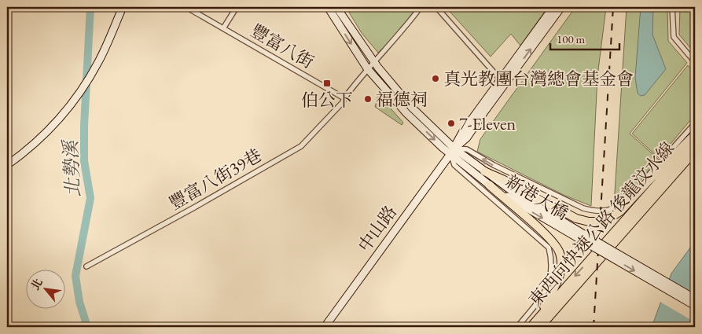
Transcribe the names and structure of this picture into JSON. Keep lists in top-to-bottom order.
{
  "streets": {
    "highway": ["東西向快速公路 後龍汶水線"],
    "street": [
      "豐富八街",
      "豐富八街39巷",
      "新港大橋",
      "中山路"
    ]
  },
  "crossings": [
    ["豐富八街", "豐富八街39巷"],
    ["新港大橋", "中山路"]
  ],
  "water": ["北勢溪"],
  "places": {
    "other": ["真光教團台灣總會基金會", "福德祠", "7-Eleven"],
    "transit": ["伯公下"]
  },
  "scale_bar": "100 m",
  "north": "top left"
}
